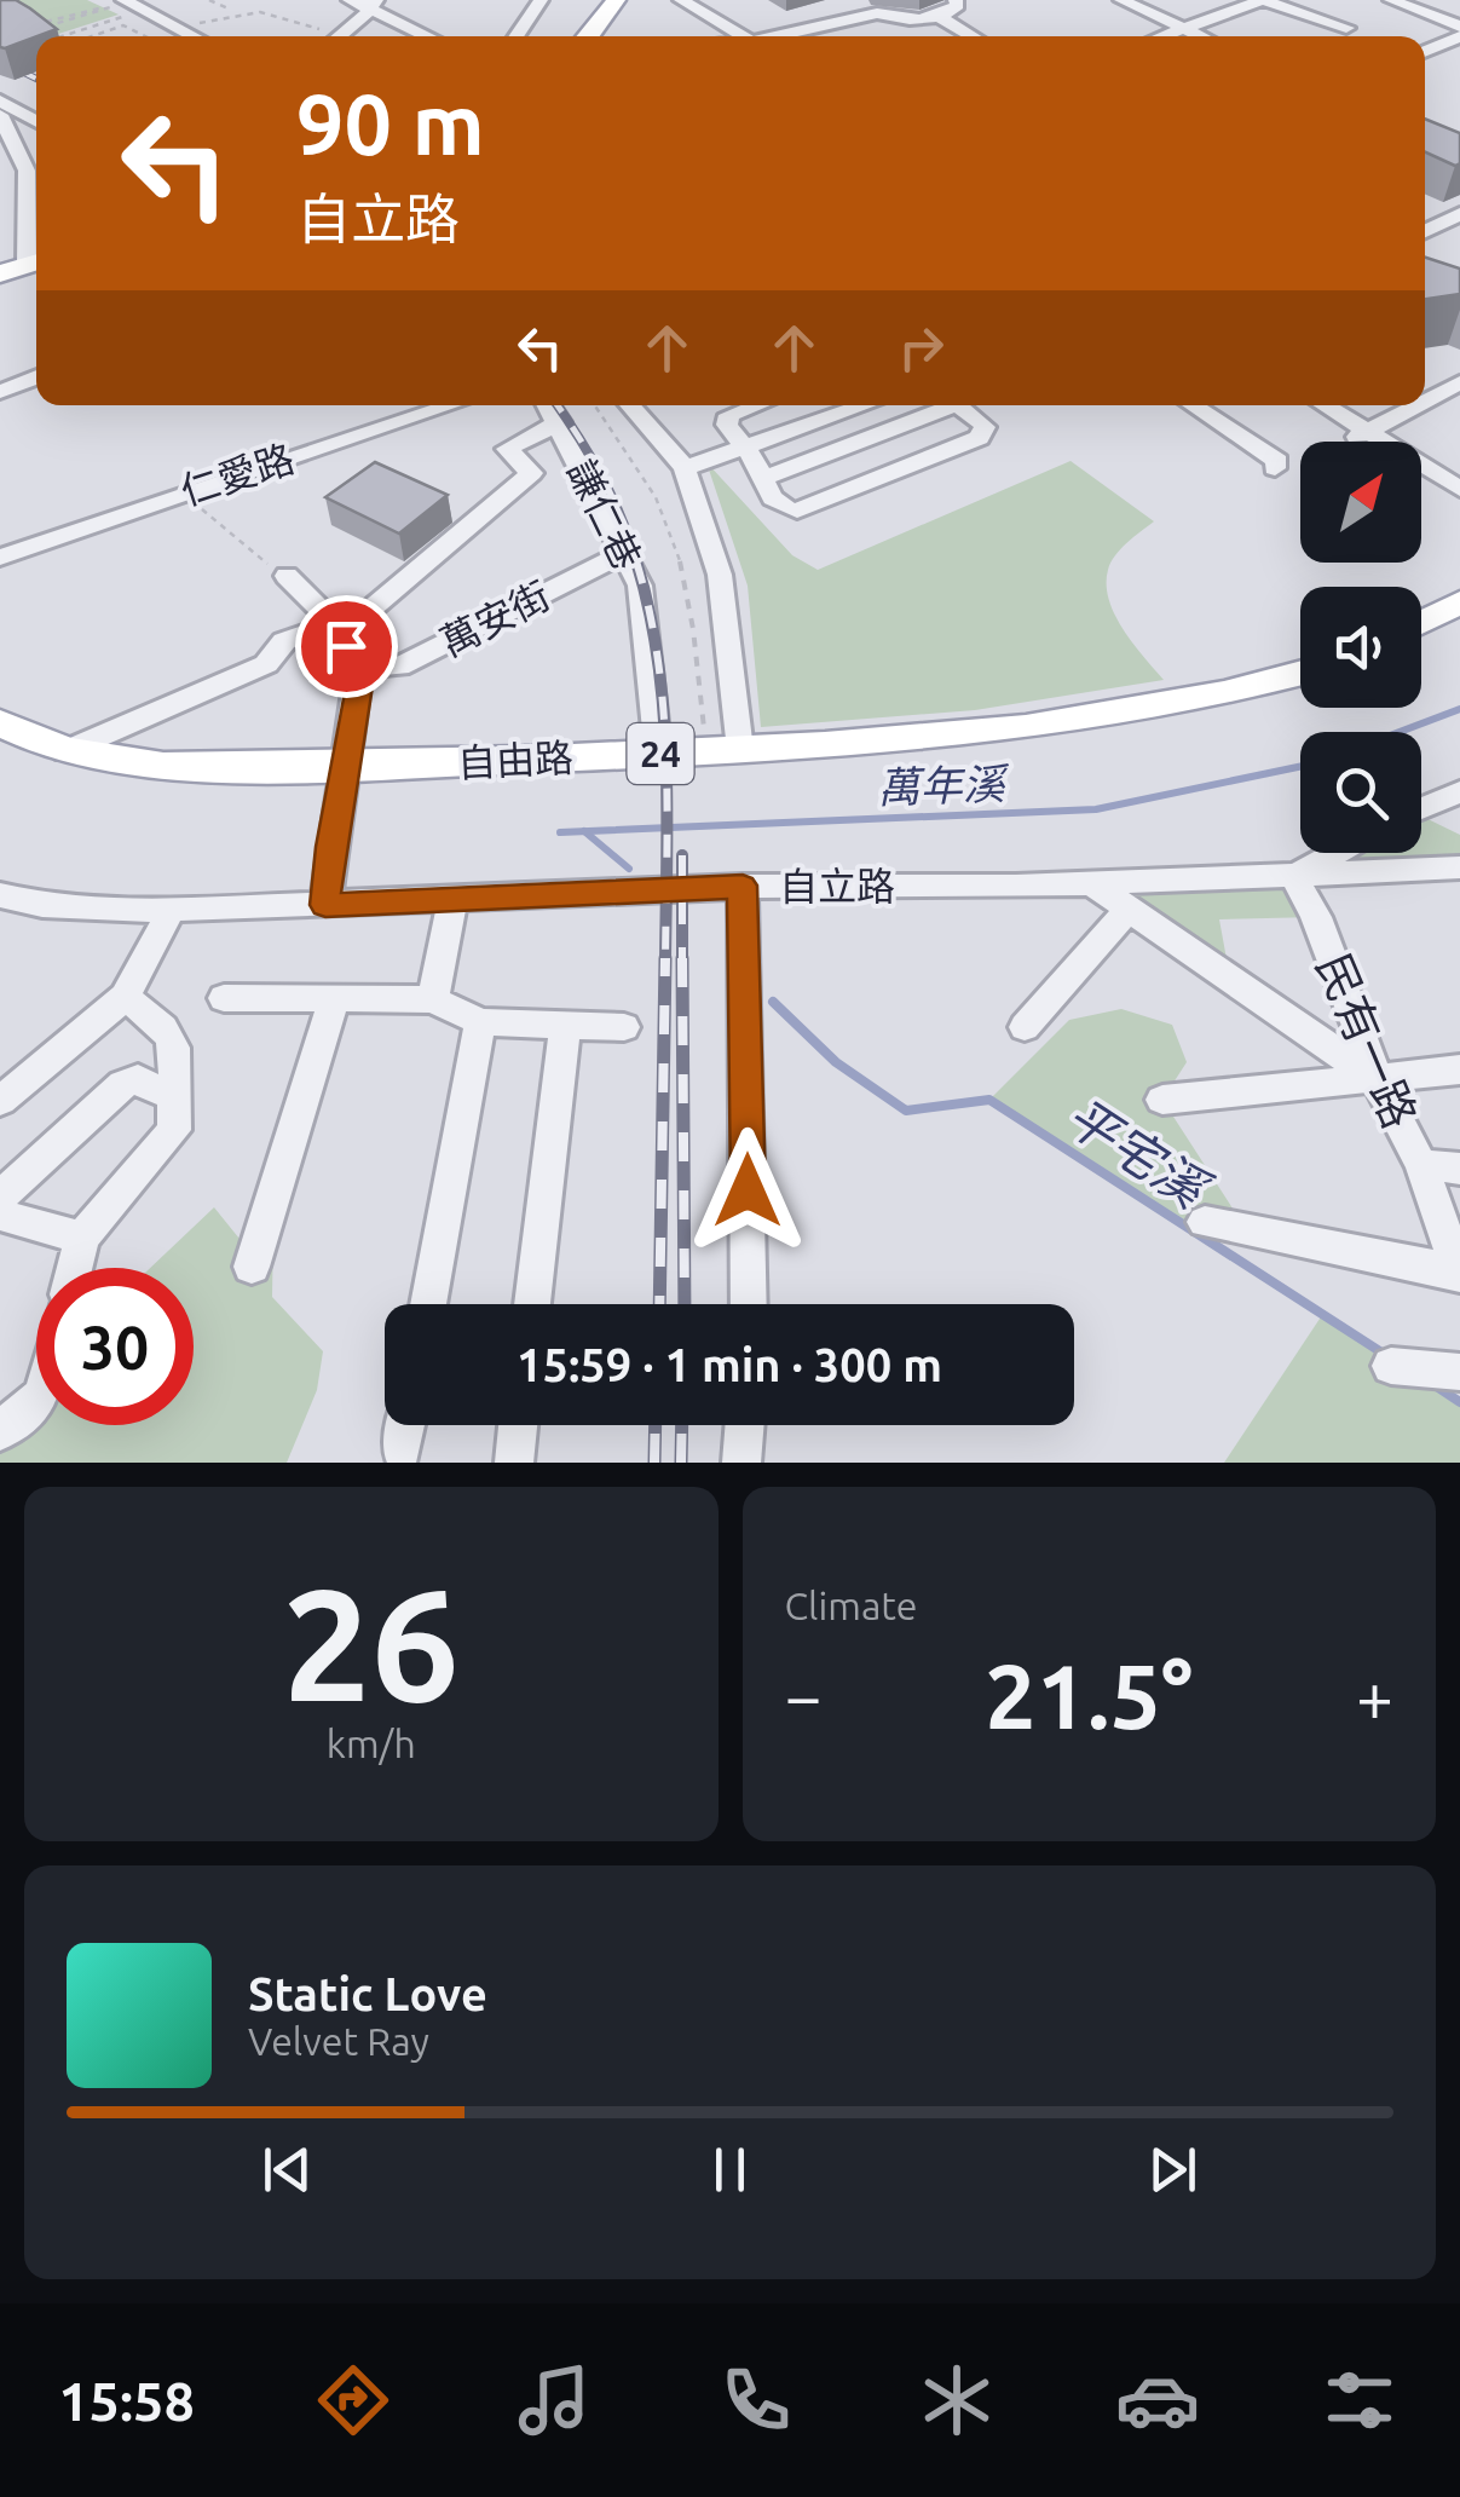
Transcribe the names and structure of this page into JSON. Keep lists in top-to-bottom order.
{
  "streets": {
    "main road": ["24", "自由路"],
    "street": [
      "仁愛路",
      "謙仁巷",
      "萬安街",
      "自立路",
      "民有一路"
    ]
  },
  "crossings": [
    ["謙仁巷", "萬安街"],
    ["謙仁巷", "自由路"],
    ["自立路", "民有一路"]
  ],
  "water": ["萬年溪", "平宅溪"],
  "north": "top right",
  "page": {
    "turn": ["90 m", "自立路"],
    "limit": "30",
    "trip": "15:59 · 1 min · 300 m",
    "tile": [
      ["26", "km/h"],
      "Climate"
    ],
    "heat": ["−", "21.5°", "+"],
    "song": ["Static Love", "Velvet Ray"],
    "tabs": "15:58"
  }
}
